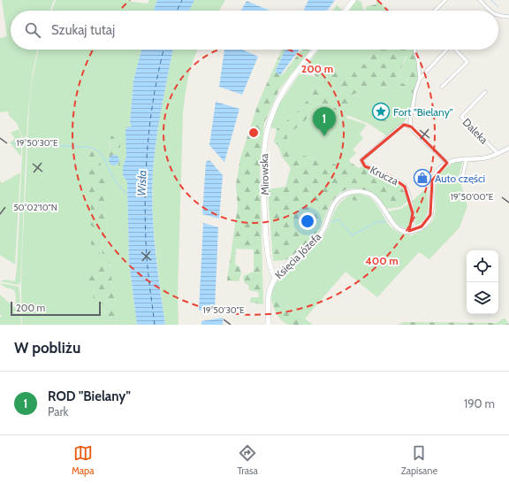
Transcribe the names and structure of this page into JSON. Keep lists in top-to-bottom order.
{
  "streets": {
    "main road": ["Mirowska", "Księcia Józefa"],
    "street": ["Daleka", "Krucza"]
  },
  "crossings": [
    ["Mirowska", "Księcia Józefa"],
    ["Krucza", "Księcia Józefa"]
  ],
  "water": ["Wisła"],
  "places": {
    "place": ["Fort \"Bielany\""],
    "shop": ["Auto części"]
  },
  "scale_bar": "200 m",
  "page": {
    "search": "Szukaj tutaj",
    "pins": "1",
    "scale": "200 m",
    "heading": "W pobliżu",
    "list": [
      {
        "mark": "1",
        "name": "ROD \"Bielany\"",
        "note": "Park",
        "value": "190 m"
      }
    ],
    "nav": ["Mapa", "Trasa", "Zapisane"]
  },
  "coordinates": ["19°50'30\"E", "19°50'00\"E", "50°02'10\"N"],
  "rings": ["200 m", "400 m"]
}
